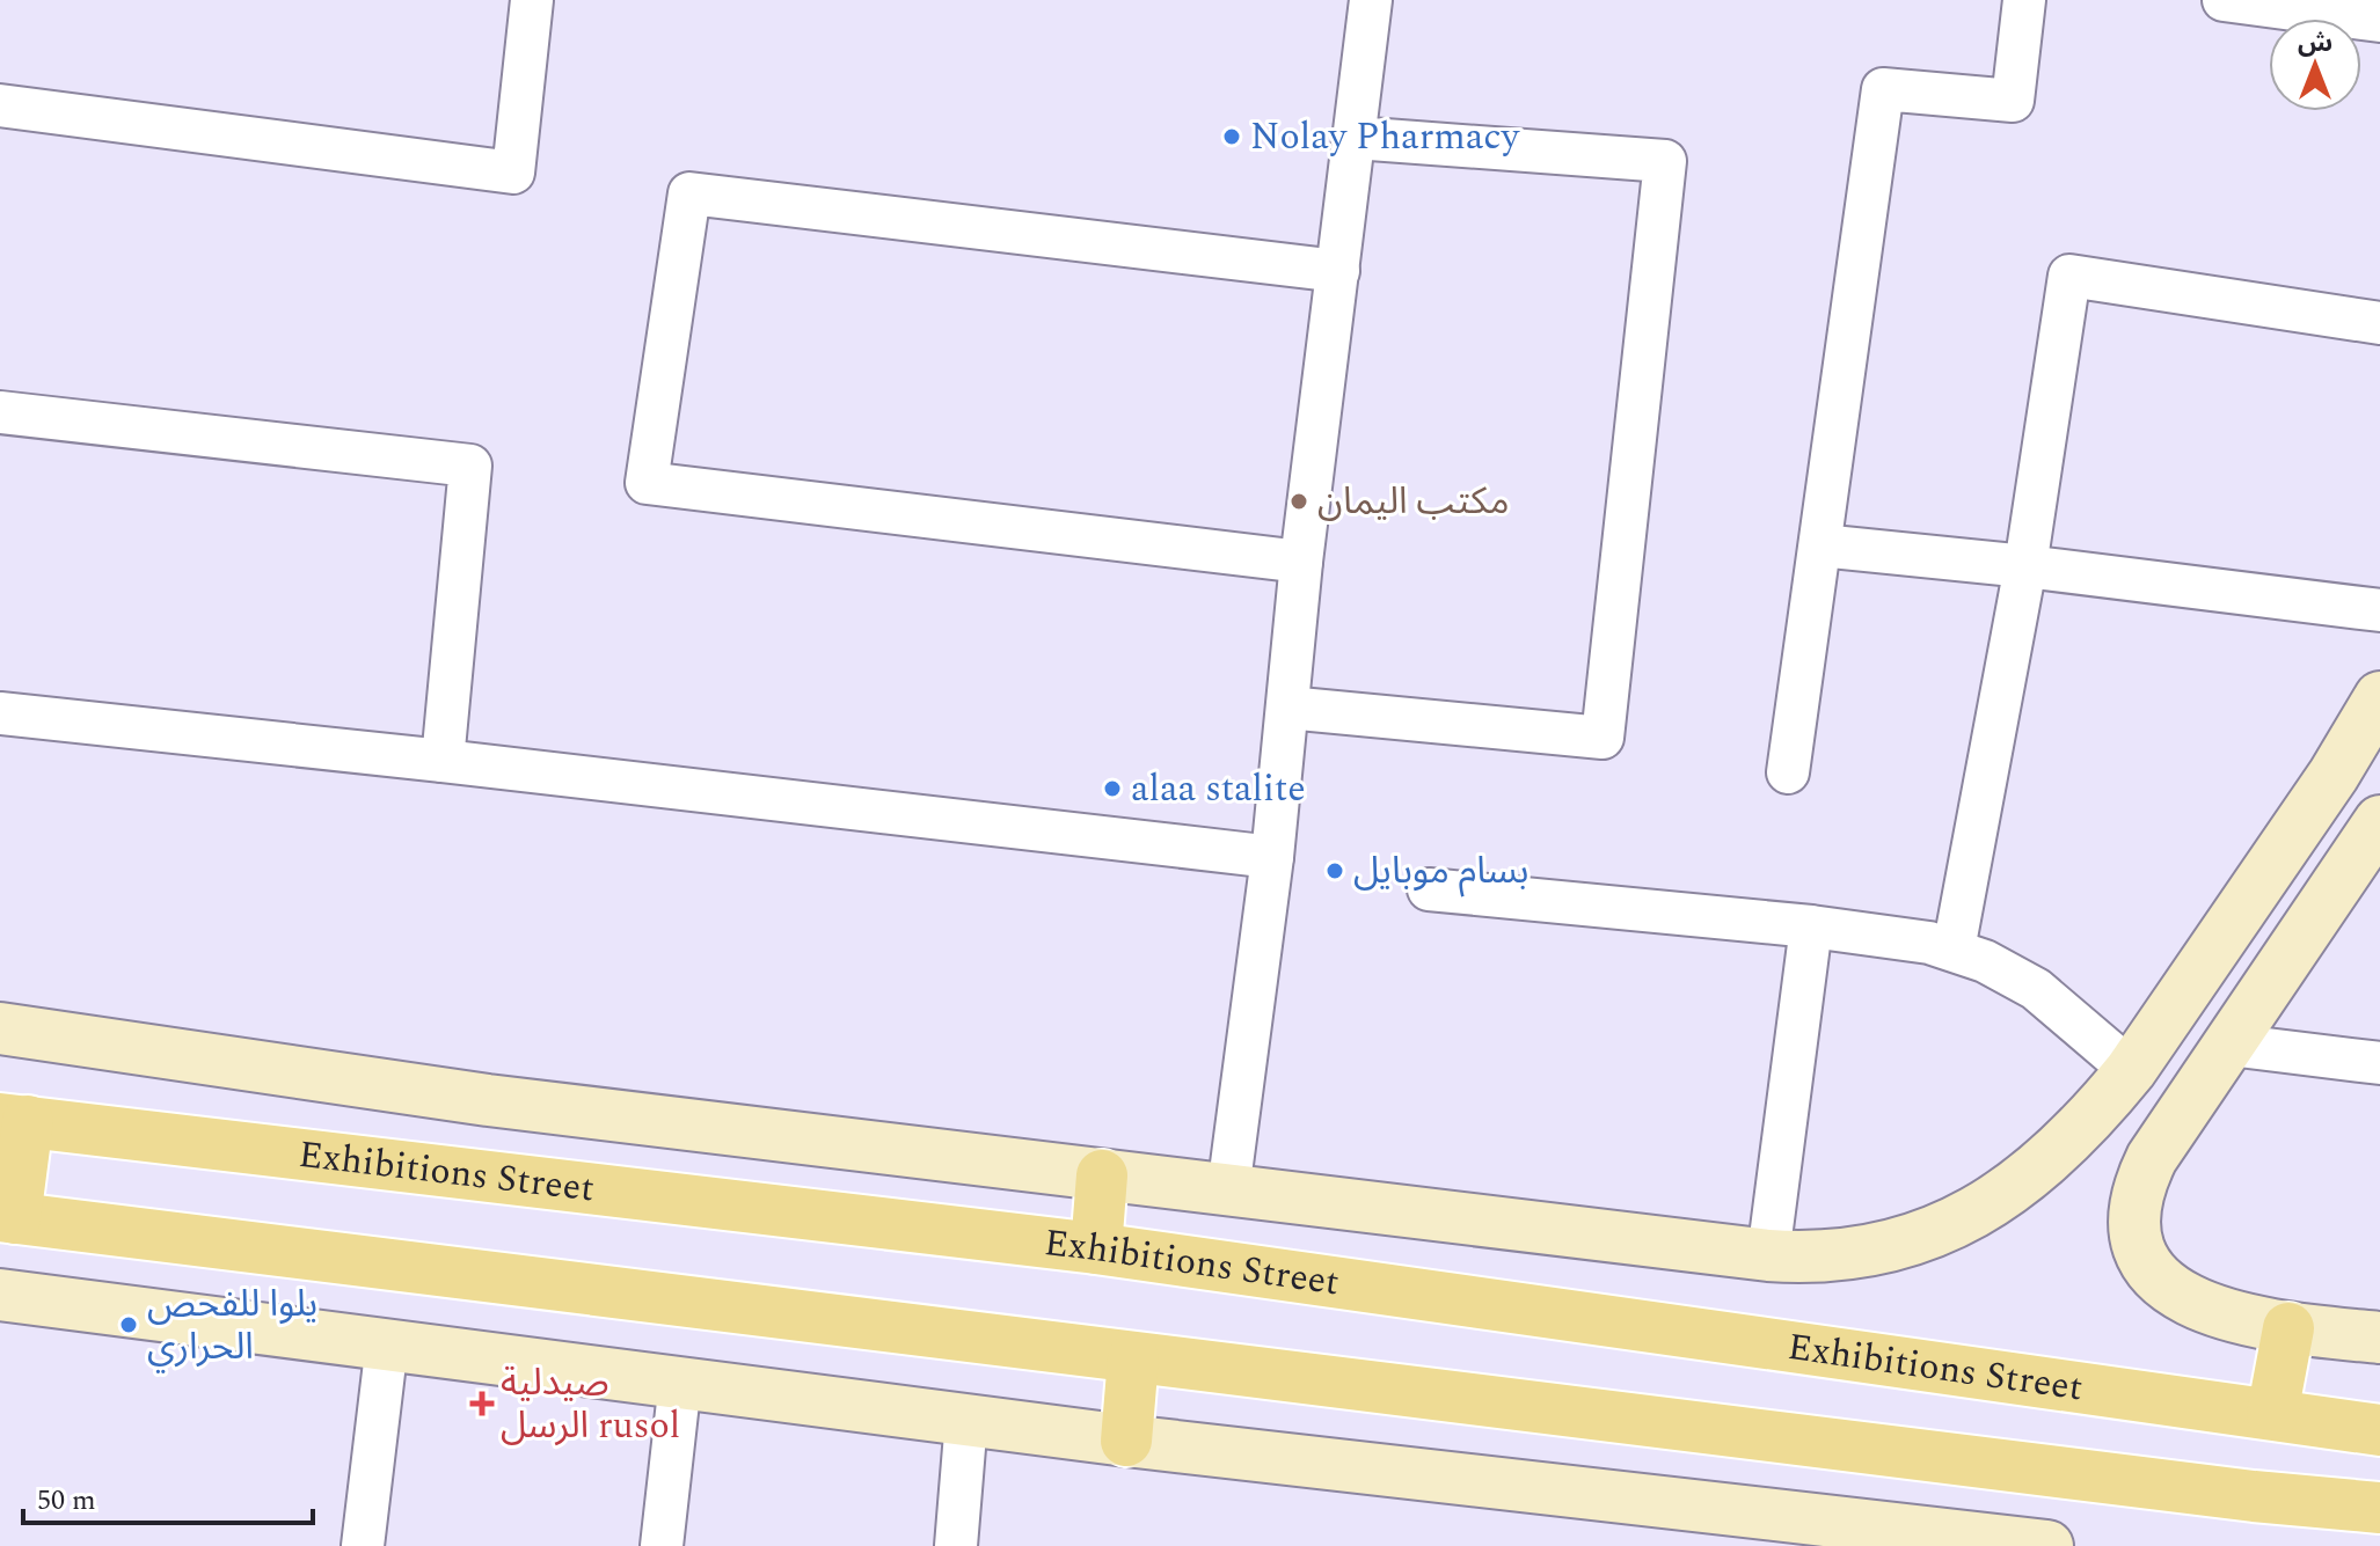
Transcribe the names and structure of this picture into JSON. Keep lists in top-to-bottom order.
{
  "streets": {
    "main road": ["Exhibitions Street"]
  },
  "places": {
    "other": [
      "Nolay Pharmacy",
      "مكتب اليمان",
      "alaa stalite",
      "بسام موبايل",
      "يلوا للفحص الحراري"
    ],
    "health": ["صيدلية الرسل rusol"]
  },
  "scale_bar": "50 m",
  "north": "top"
}
